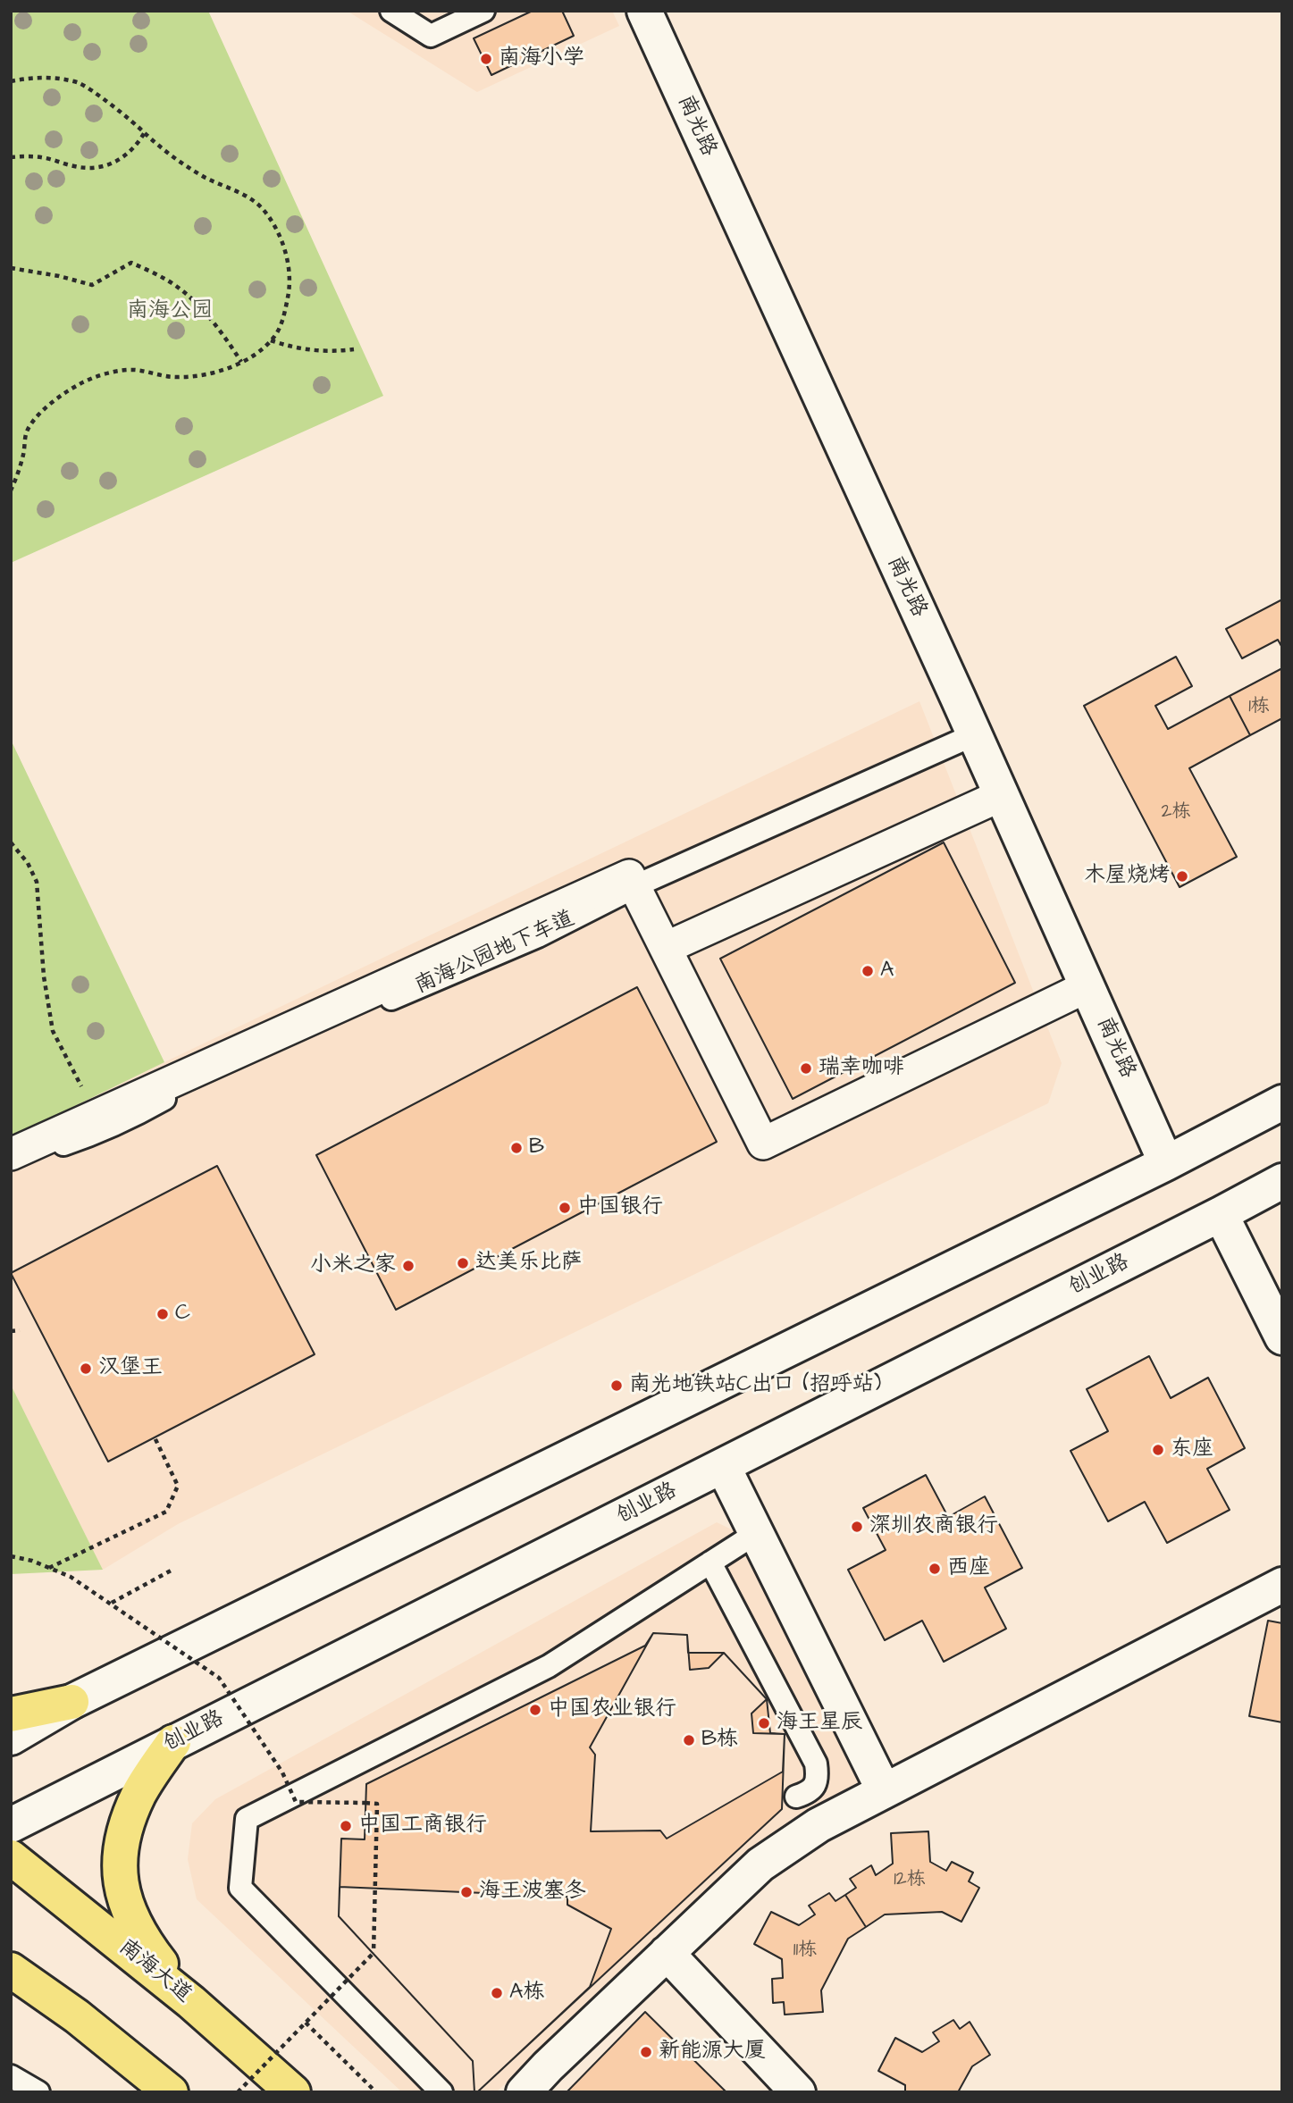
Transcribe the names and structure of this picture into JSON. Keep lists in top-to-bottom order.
{
  "streets": {
    "main road": ["南光路", "创业路", "南海大道"],
    "lane": ["南海公园地下车道"]
  },
  "crossings": [
    ["南光路", "南海公园地下车道"]
  ],
  "parks": ["南海公园"],
  "places": [
    "南海小学",
    "木屋烧烤",
    "A",
    "瑞幸咖啡",
    "B",
    "中国银行",
    "达美乐比萨",
    "小米之家",
    "C",
    "汉堡王",
    "南光地铁站C出口 (招呼站)",
    "东座",
    "深圳农商银行",
    "西座",
    "中国农业银行",
    "海王星辰",
    "B栋",
    "中国工商银行",
    "海王波塞冬",
    "A栋",
    "新能源大厦"
  ],
  "house_numbers": [
    "1栋",
    "2栋",
    "12栋",
    "11栋"
  ]
}
